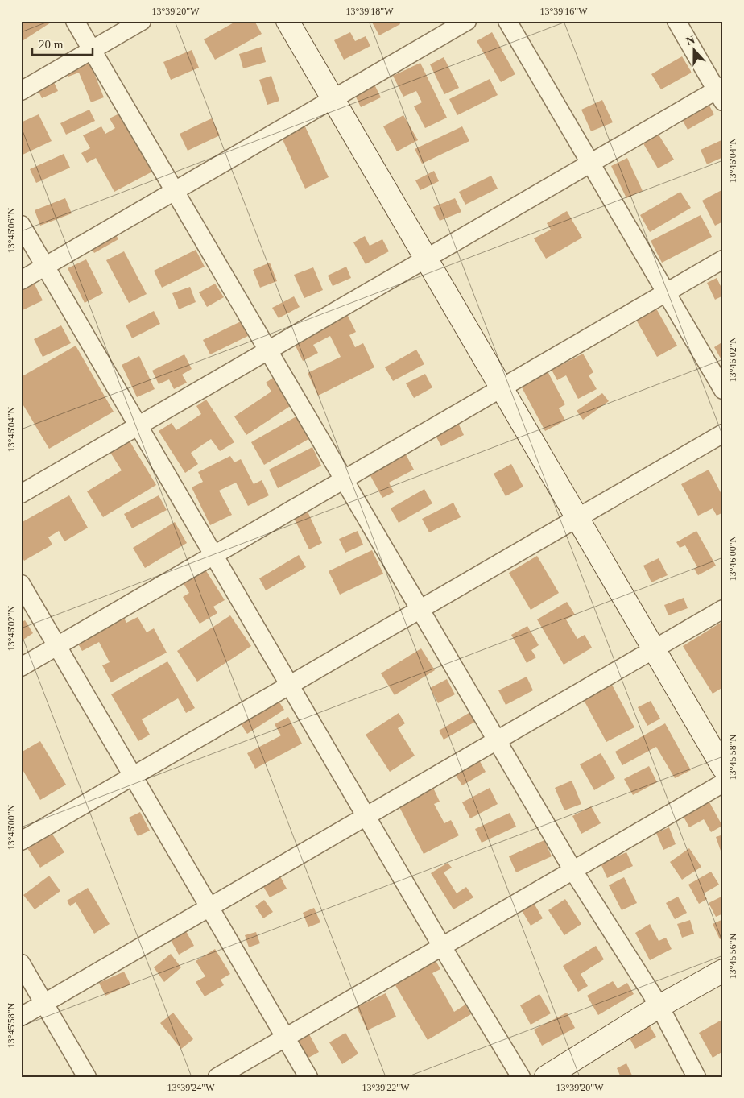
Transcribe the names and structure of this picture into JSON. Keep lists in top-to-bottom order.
{
  "scale_bar": "20 m",
  "north": "top",
  "coordinates": [
    "13°39'20\"W",
    "13°39'18\"W",
    "13°39'16\"W",
    "13°46'04\"N",
    "13°46'06\"N",
    "13°46'02\"N",
    "13°46'00\"N",
    "13°45'58\"N",
    "13°45'56\"N",
    "13°39'24\"W",
    "13°39'22\"W"
  ]
}
